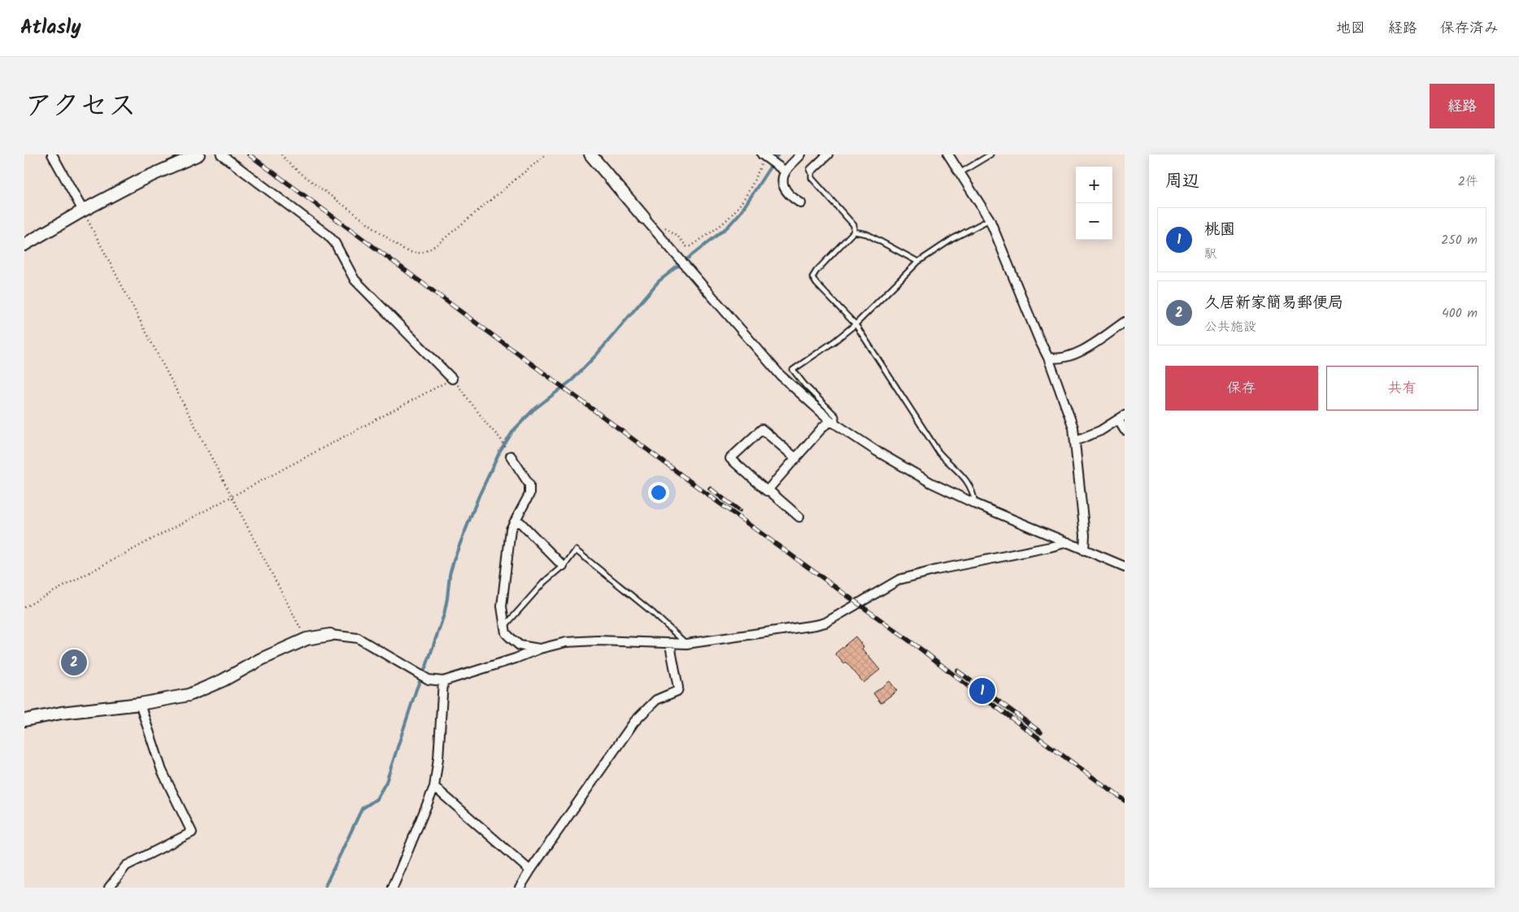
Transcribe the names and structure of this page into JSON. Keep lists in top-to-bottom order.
{
  "page": {
    "header": "Atlasly",
    "nav": ["地図", "経路", "保存済み"],
    "title": "アクセス",
    "buttons": [
      "経路",
      ["保存", "共有"]
    ],
    "heading": ["周辺", "2件"],
    "map_buttons": ["+", "−"],
    "list": [
      {
        "mark": "1",
        "name": "桃園",
        "note": "駅",
        "value": "250 m"
      },
      {
        "mark": "2",
        "name": "久居新家簡易郵便局",
        "note": "公共施設",
        "value": "400 m"
      }
    ],
    "pins": ["2", "1"]
  }
}
